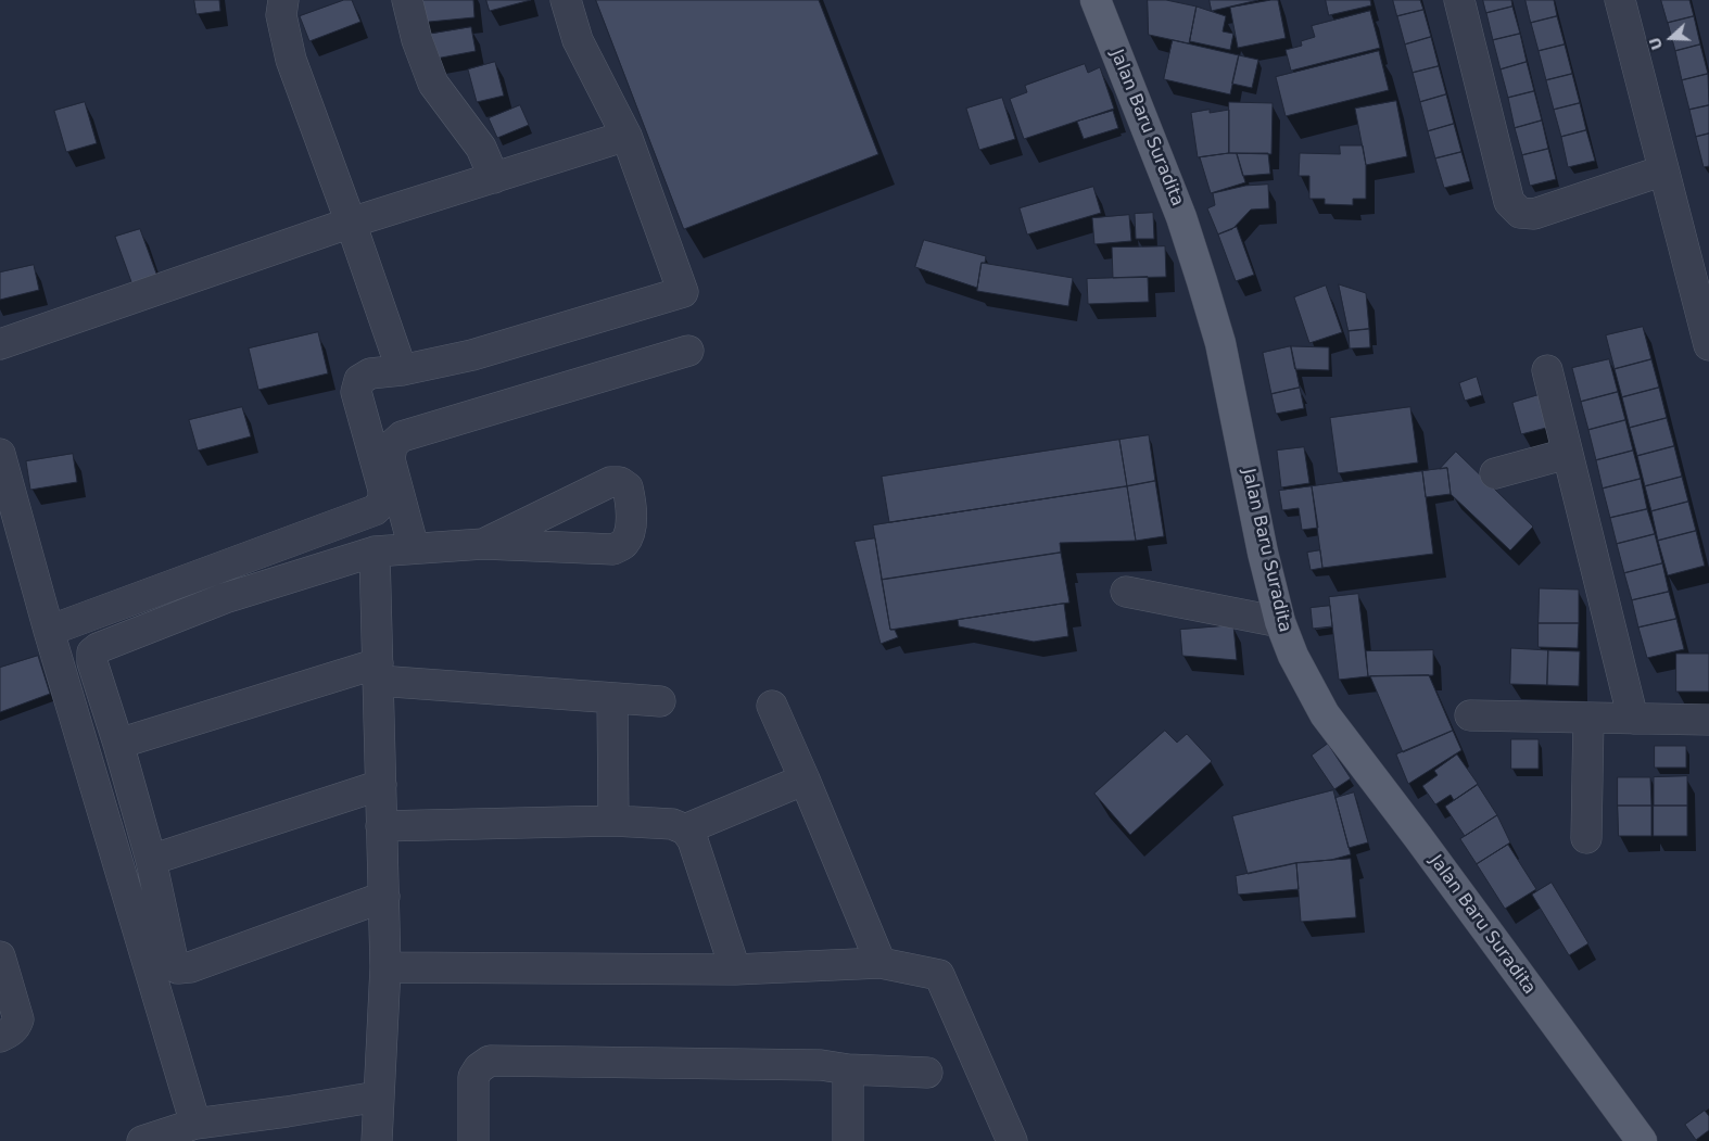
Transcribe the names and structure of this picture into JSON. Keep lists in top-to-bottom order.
{
  "streets": {
    "main road": ["Jalan Baru Suradita"]
  },
  "north": "left"
}
